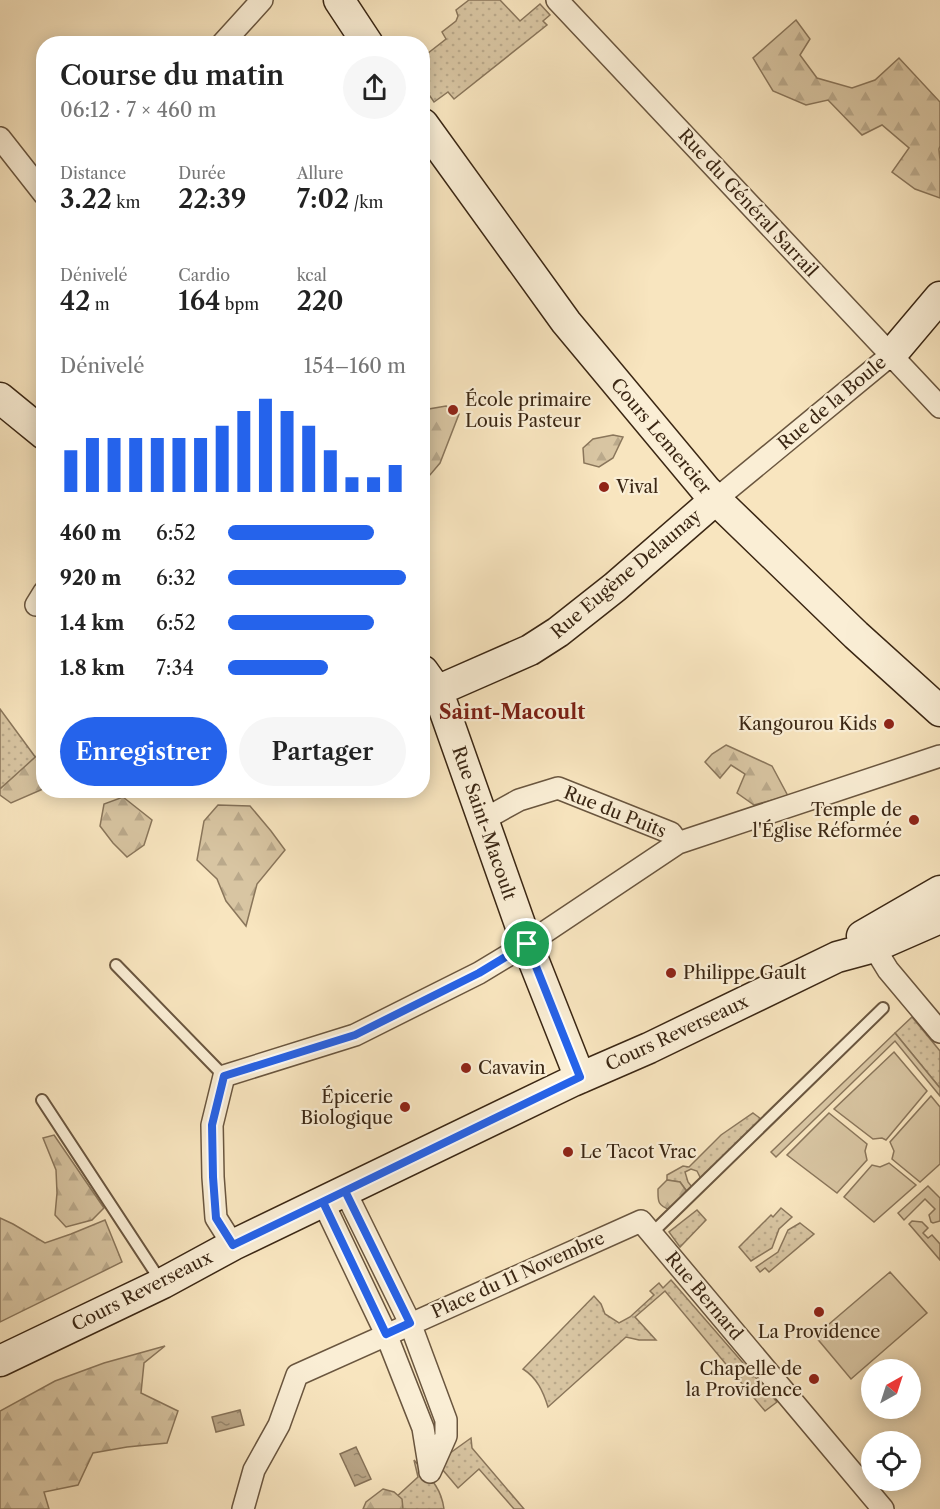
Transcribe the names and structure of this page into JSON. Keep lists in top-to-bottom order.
{
  "streets": {
    "main road": [
      "Rue de la Boule",
      "Cours Lemercier",
      "Rue Eugène Delaunay",
      "Rue Saint-Macoult",
      "Cours Reverseaux"
    ],
    "street": [
      "Rue du Général Sarrail",
      "Rue du Puits",
      "Place du 11 Novembre",
      "Rue Bernard"
    ]
  },
  "crossings": [
    ["Rue du Général Sarrail", "Rue de la Boule"],
    ["Rue de la Boule", "Cours Lemercier"],
    ["Rue de la Boule", "Rue Eugène Delaunay"],
    ["Cours Lemercier", "Rue Eugène Delaunay"],
    ["Rue Eugène Delaunay", "Rue Saint-Macoult"],
    ["Rue du Puits", "Rue Saint-Macoult"],
    ["Rue Saint-Macoult", "Cours Reverseaux"],
    ["Place du 11 Novembre", "Rue Bernard"]
  ],
  "districts": ["Saint-Macoult"],
  "places": [
    "École primaire Louis Pasteur",
    "Vival",
    "Kangourou Kids",
    "Temple de l'Église Réformée",
    "Philippe Gault",
    "Cavavin",
    "Épicerie Biologique",
    "Le Tacot Vrac",
    "La Providence",
    "Chapelle de la Providence"
  ],
  "north": "top right",
  "page": {
    "heading": ["Course du matin", "06:12 · 7 × 460 m"],
    "stats": [
      ["Distance", "3.22 km"],
      ["Durée", "22:39"],
      ["Allure", "7:02 /km"],
      ["Dénivelé", "42 m"],
      ["Cardio", "164 bpm"],
      ["kcal", "220"]
    ],
    "chart": ["Dénivelé", "154–160 m"],
    "list": [
      {
        "name": "460 m",
        "note": "6:52"
      },
      {
        "name": "920 m",
        "note": "6:32"
      },
      {
        "name": "1.4 km",
        "note": "6:52"
      },
      {
        "name": "1.8 km",
        "note": "7:34"
      }
    ],
    "buttons": ["Enregistrer", "Partager"]
  }
}
